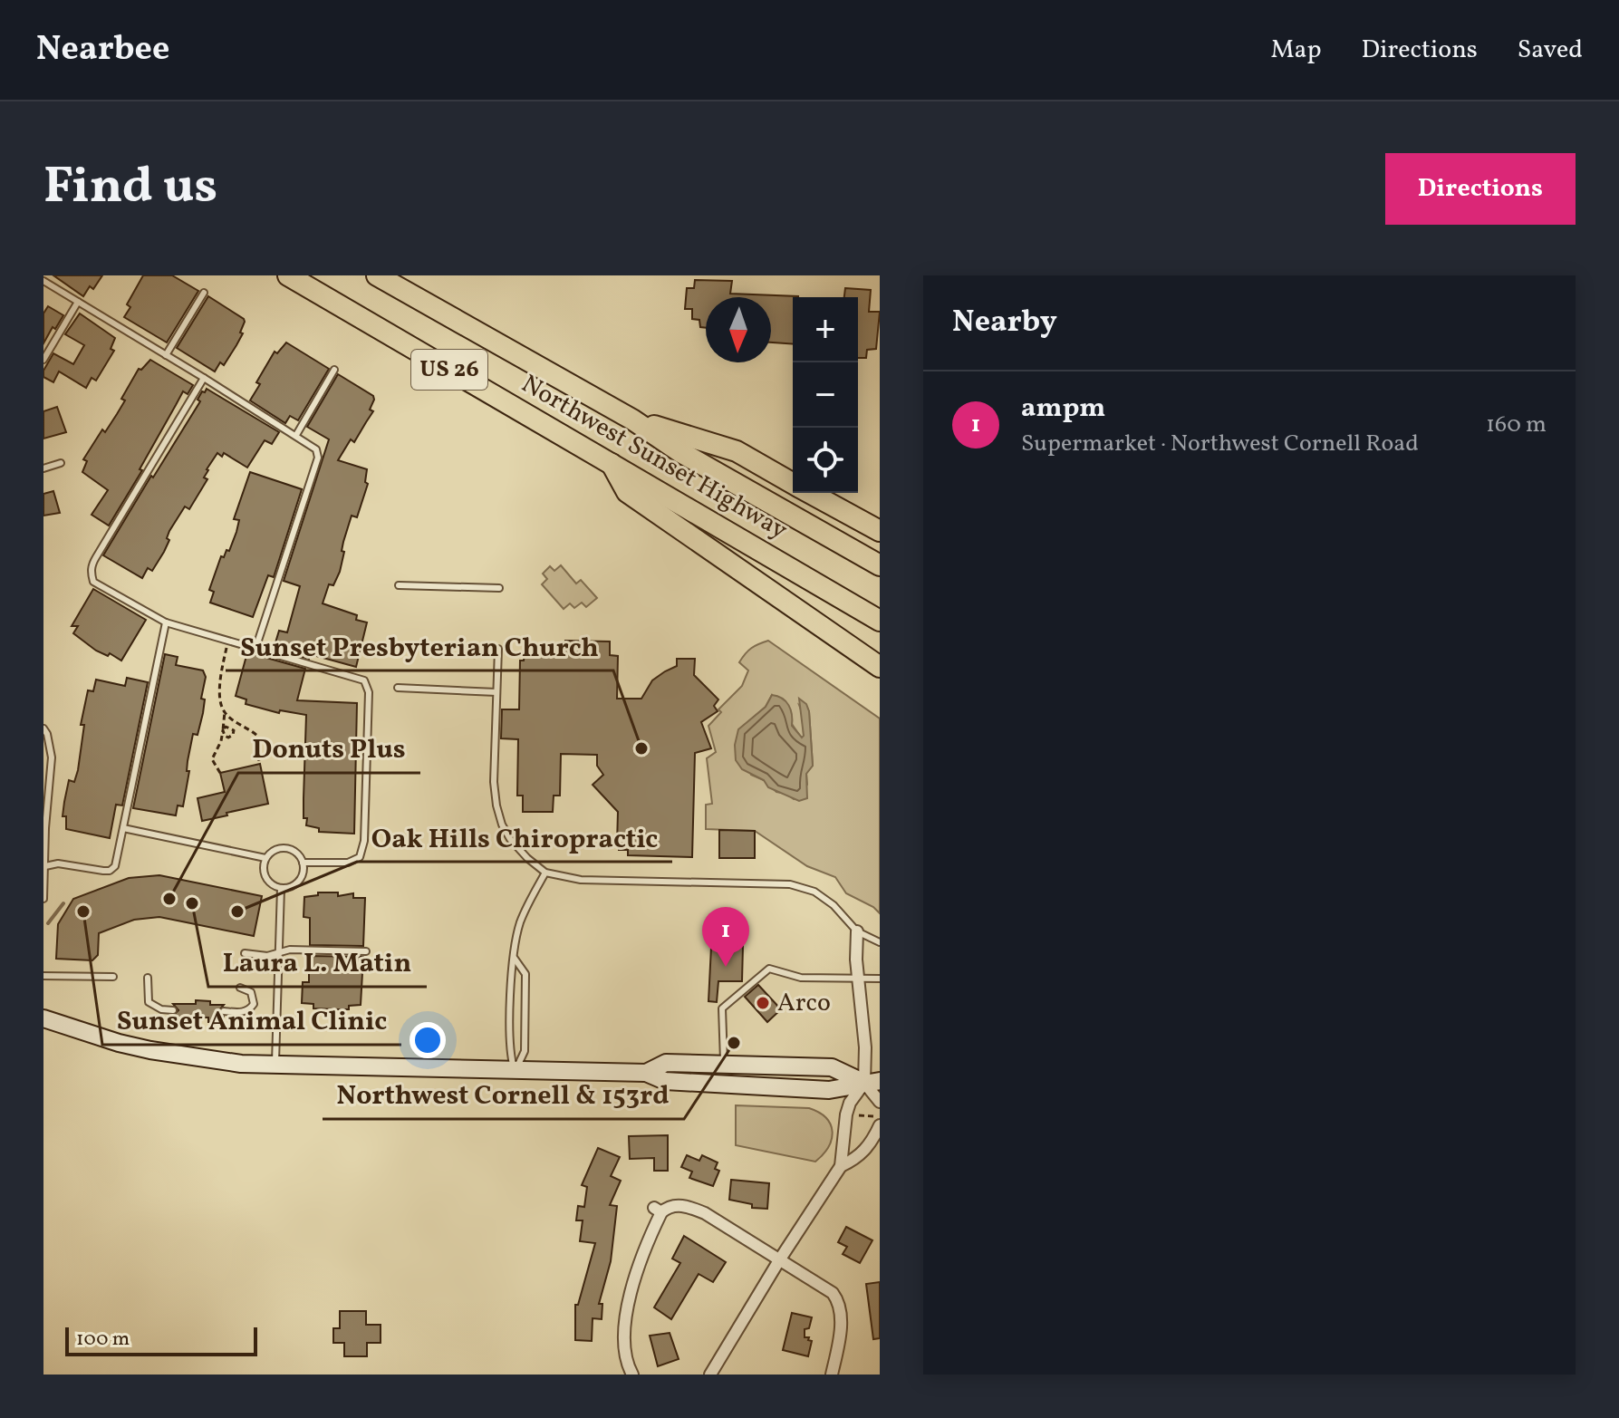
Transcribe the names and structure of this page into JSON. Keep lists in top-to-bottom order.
{
  "streets": {
    "highway": ["US 26", "Northwest Sunset Highway"]
  },
  "places": [
    "Sunset Presbyterian Church",
    "Donuts Plus",
    "Laura L. Matin",
    "Sunset Animal Clinic",
    "Oak Hills Chiropractic",
    "Arco",
    "Northwest Cornell & 153rd"
  ],
  "scale_bar": "100 m",
  "north": "bottom",
  "page": {
    "header": "Nearbee",
    "nav": ["Map", "Directions", "Saved"],
    "title": "Find us",
    "buttons": "Directions",
    "heading": "Nearby",
    "map_buttons": ["+", "−"],
    "list": [
      {
        "mark": "1",
        "name": "ampm",
        "note": "Supermarket · Northwest Cornell Road",
        "value": "160 m"
      }
    ],
    "pins": "1",
    "scale": "100 m"
  }
}
